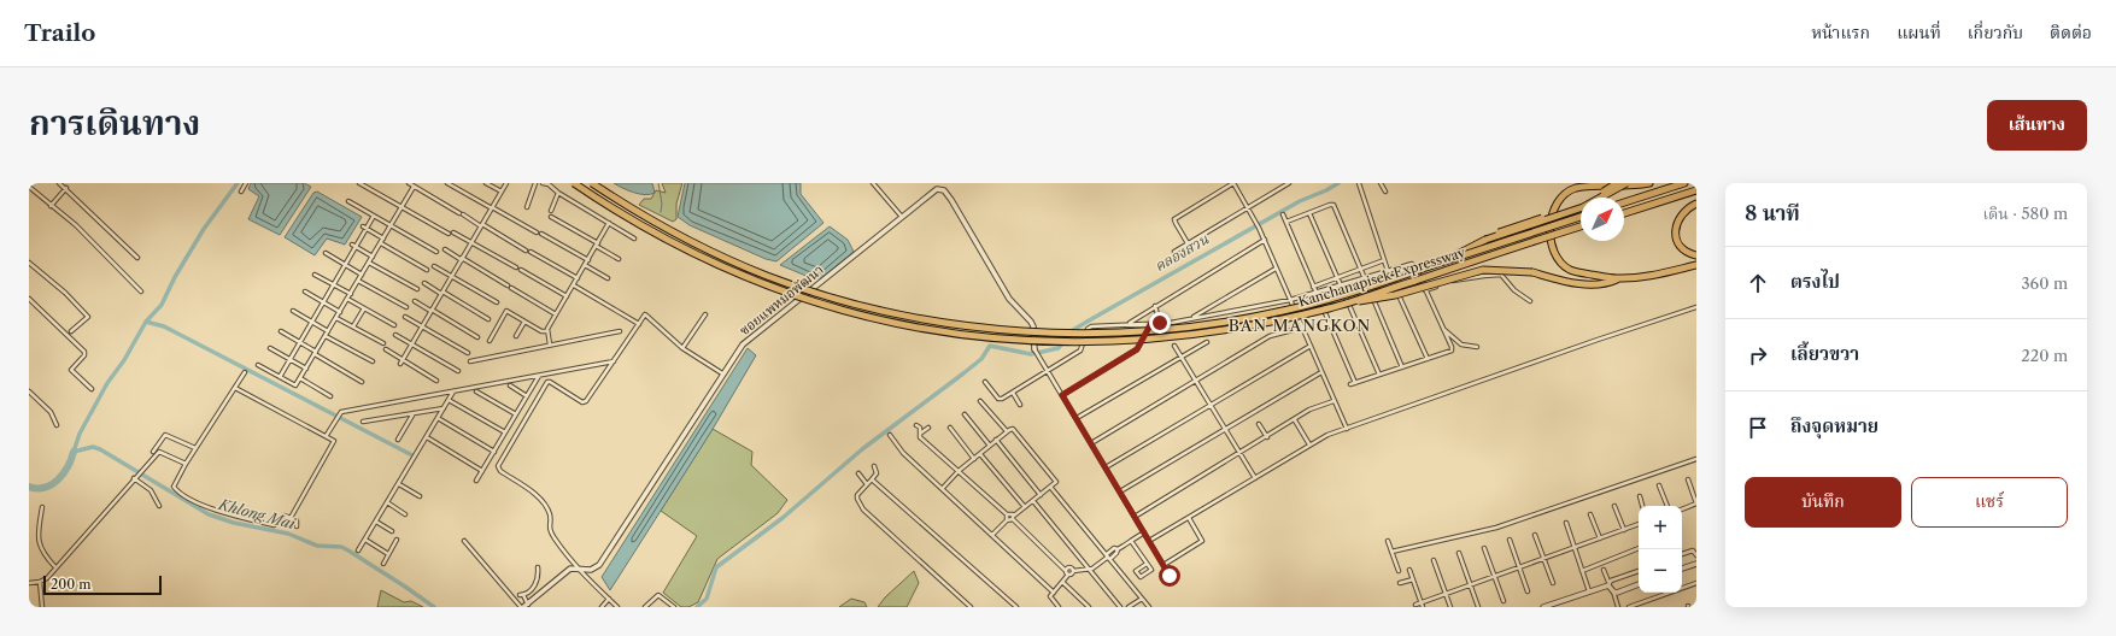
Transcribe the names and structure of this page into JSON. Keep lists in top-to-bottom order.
{
  "streets": {
    "highway": ["Kanchanapisek Expressway"],
    "street": ["ซอยแพหมอพัฒนา"]
  },
  "districts": ["BAN MANGKON"],
  "water": ["คลองสวน", "Khlong Mai"],
  "scale_bar": "200 m",
  "north": "top right",
  "page": {
    "header": "Trailo",
    "nav": [
      "หน้าแรก",
      "แผนที่",
      "เกี่ยวกับ",
      "ติดต่อ"
    ],
    "title": "การเดินทาง",
    "buttons": [
      "เส้นทาง",
      ["บันทึก", "แชร์"]
    ],
    "heading": ["8 นาที", "เดิน · 580 m"],
    "list": [
      ["ตรงไป", "360 m"],
      ["เลี้ยวขวา", "220 m"],
      "ถึงจุดหมาย"
    ],
    "map_buttons": ["+", "−"],
    "scale": "200 m"
  }
}
